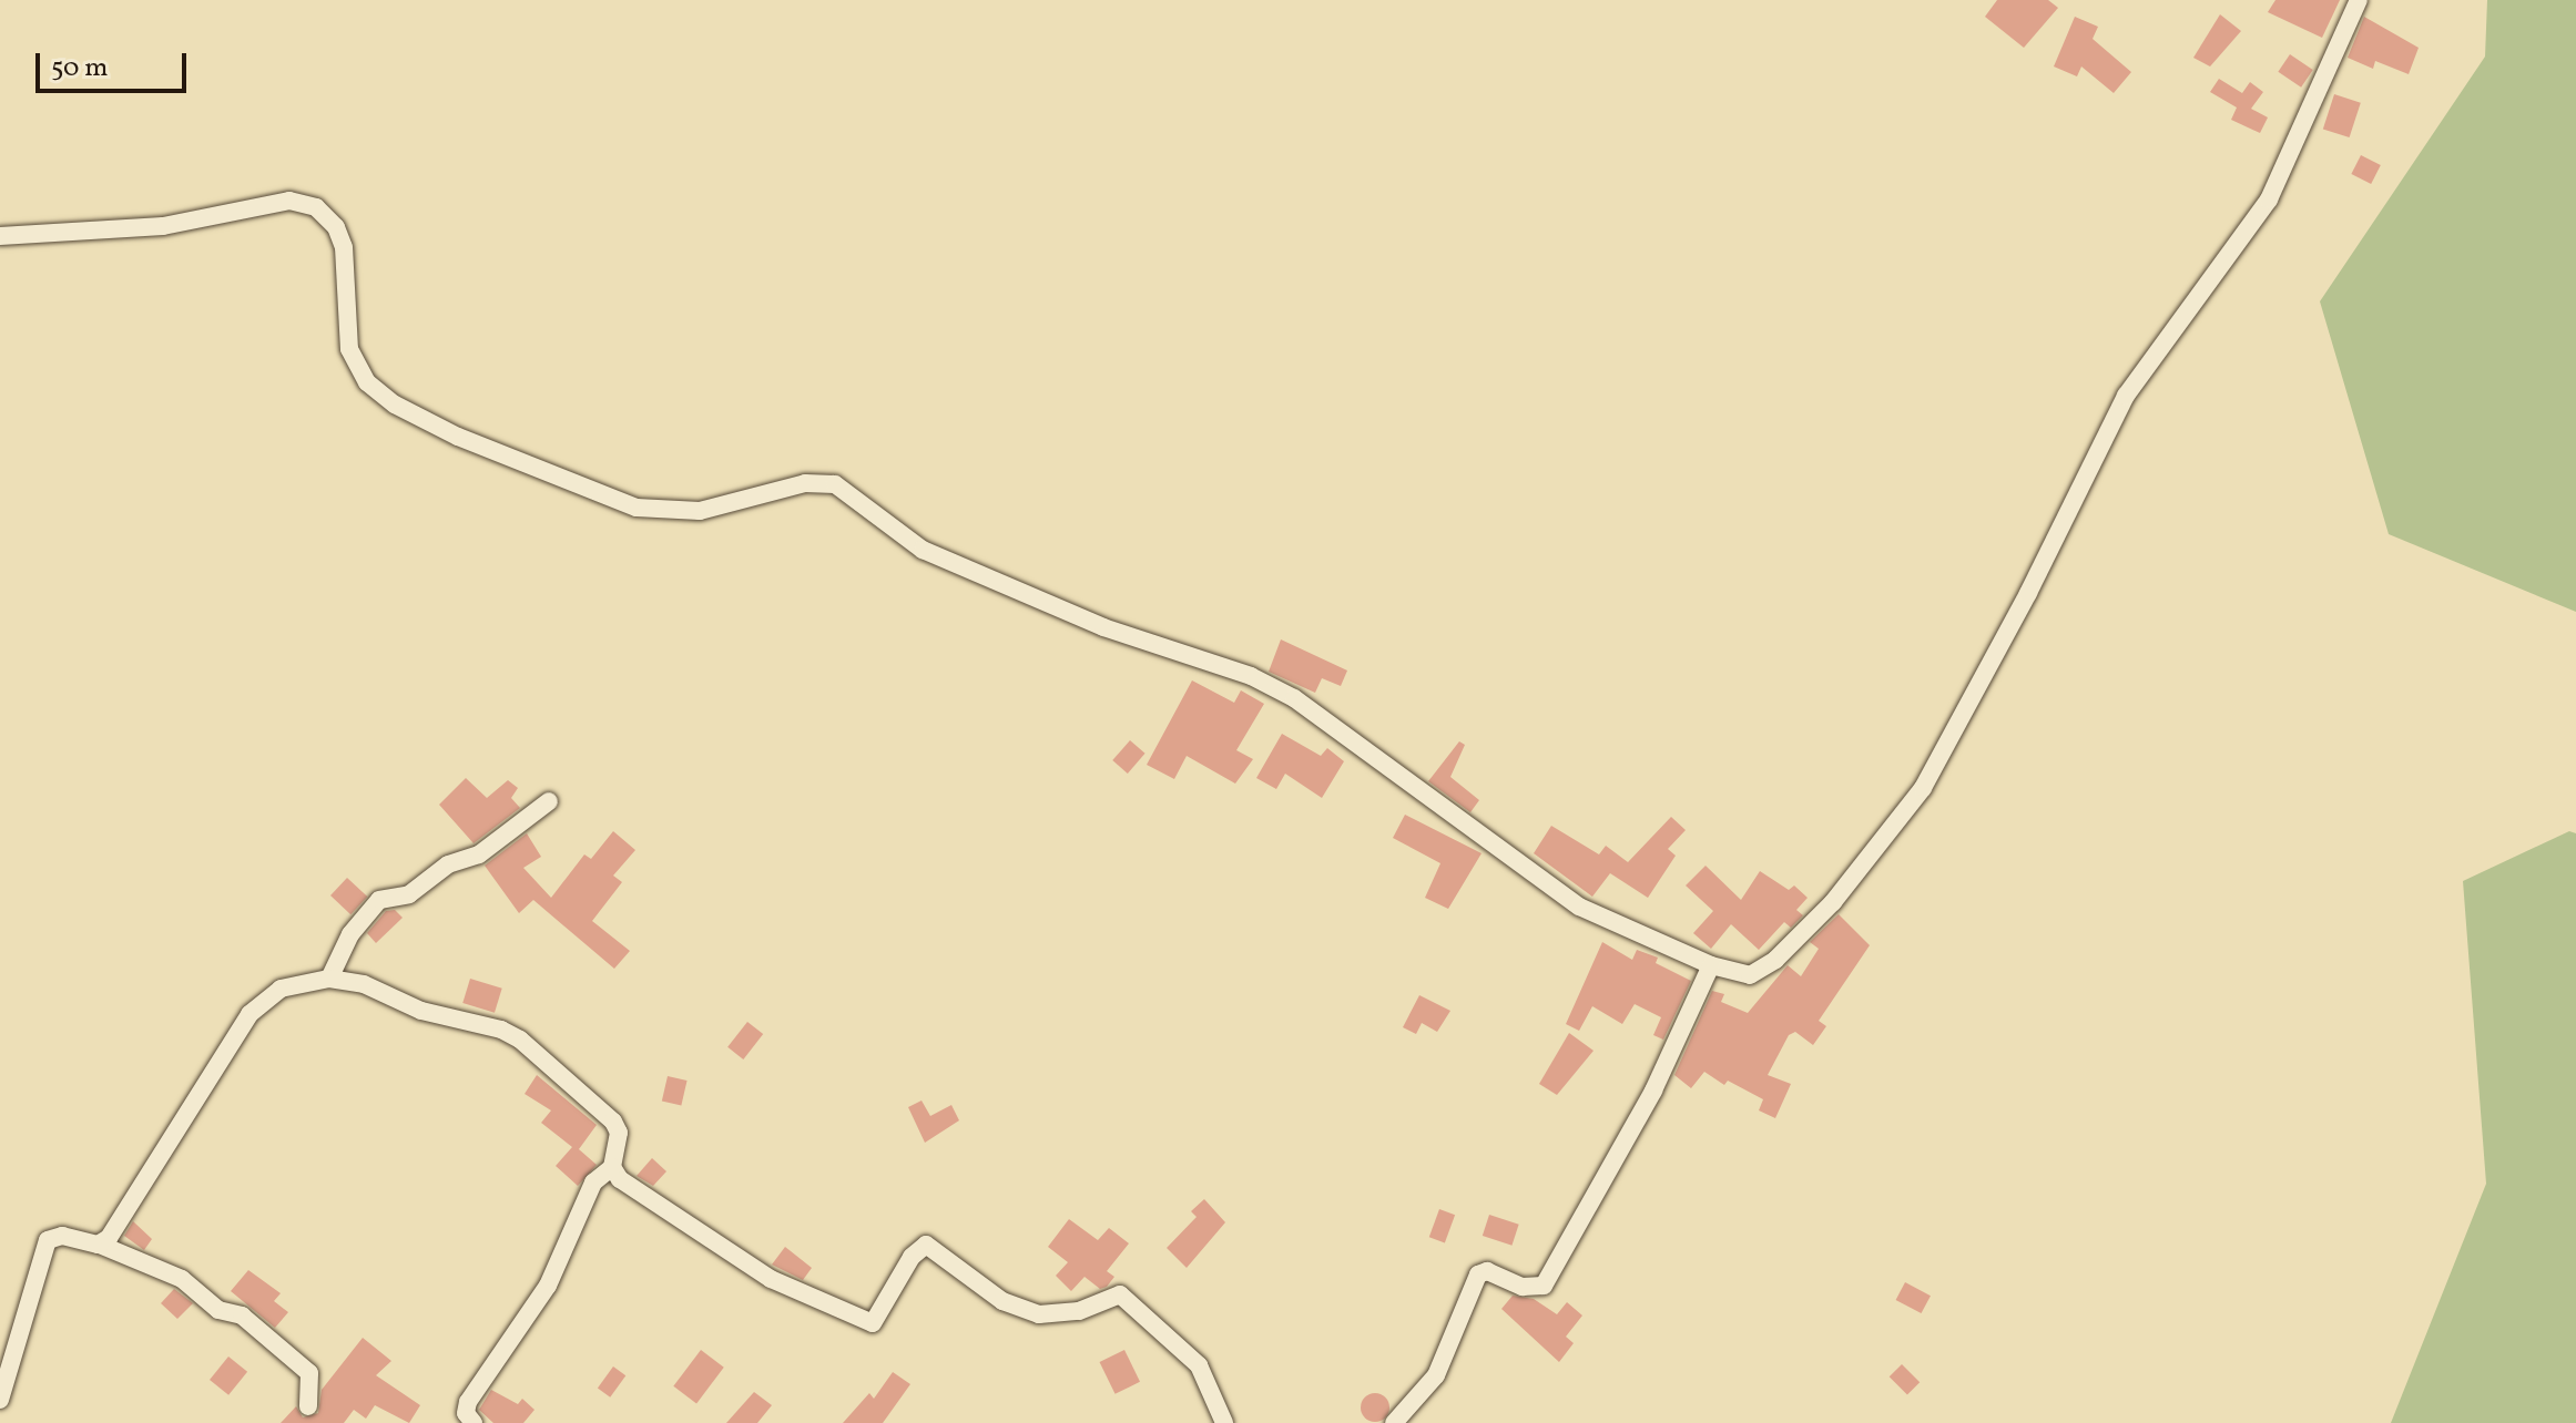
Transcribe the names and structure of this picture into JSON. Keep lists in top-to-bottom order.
{
  "scale_bar": "50 m"
}
